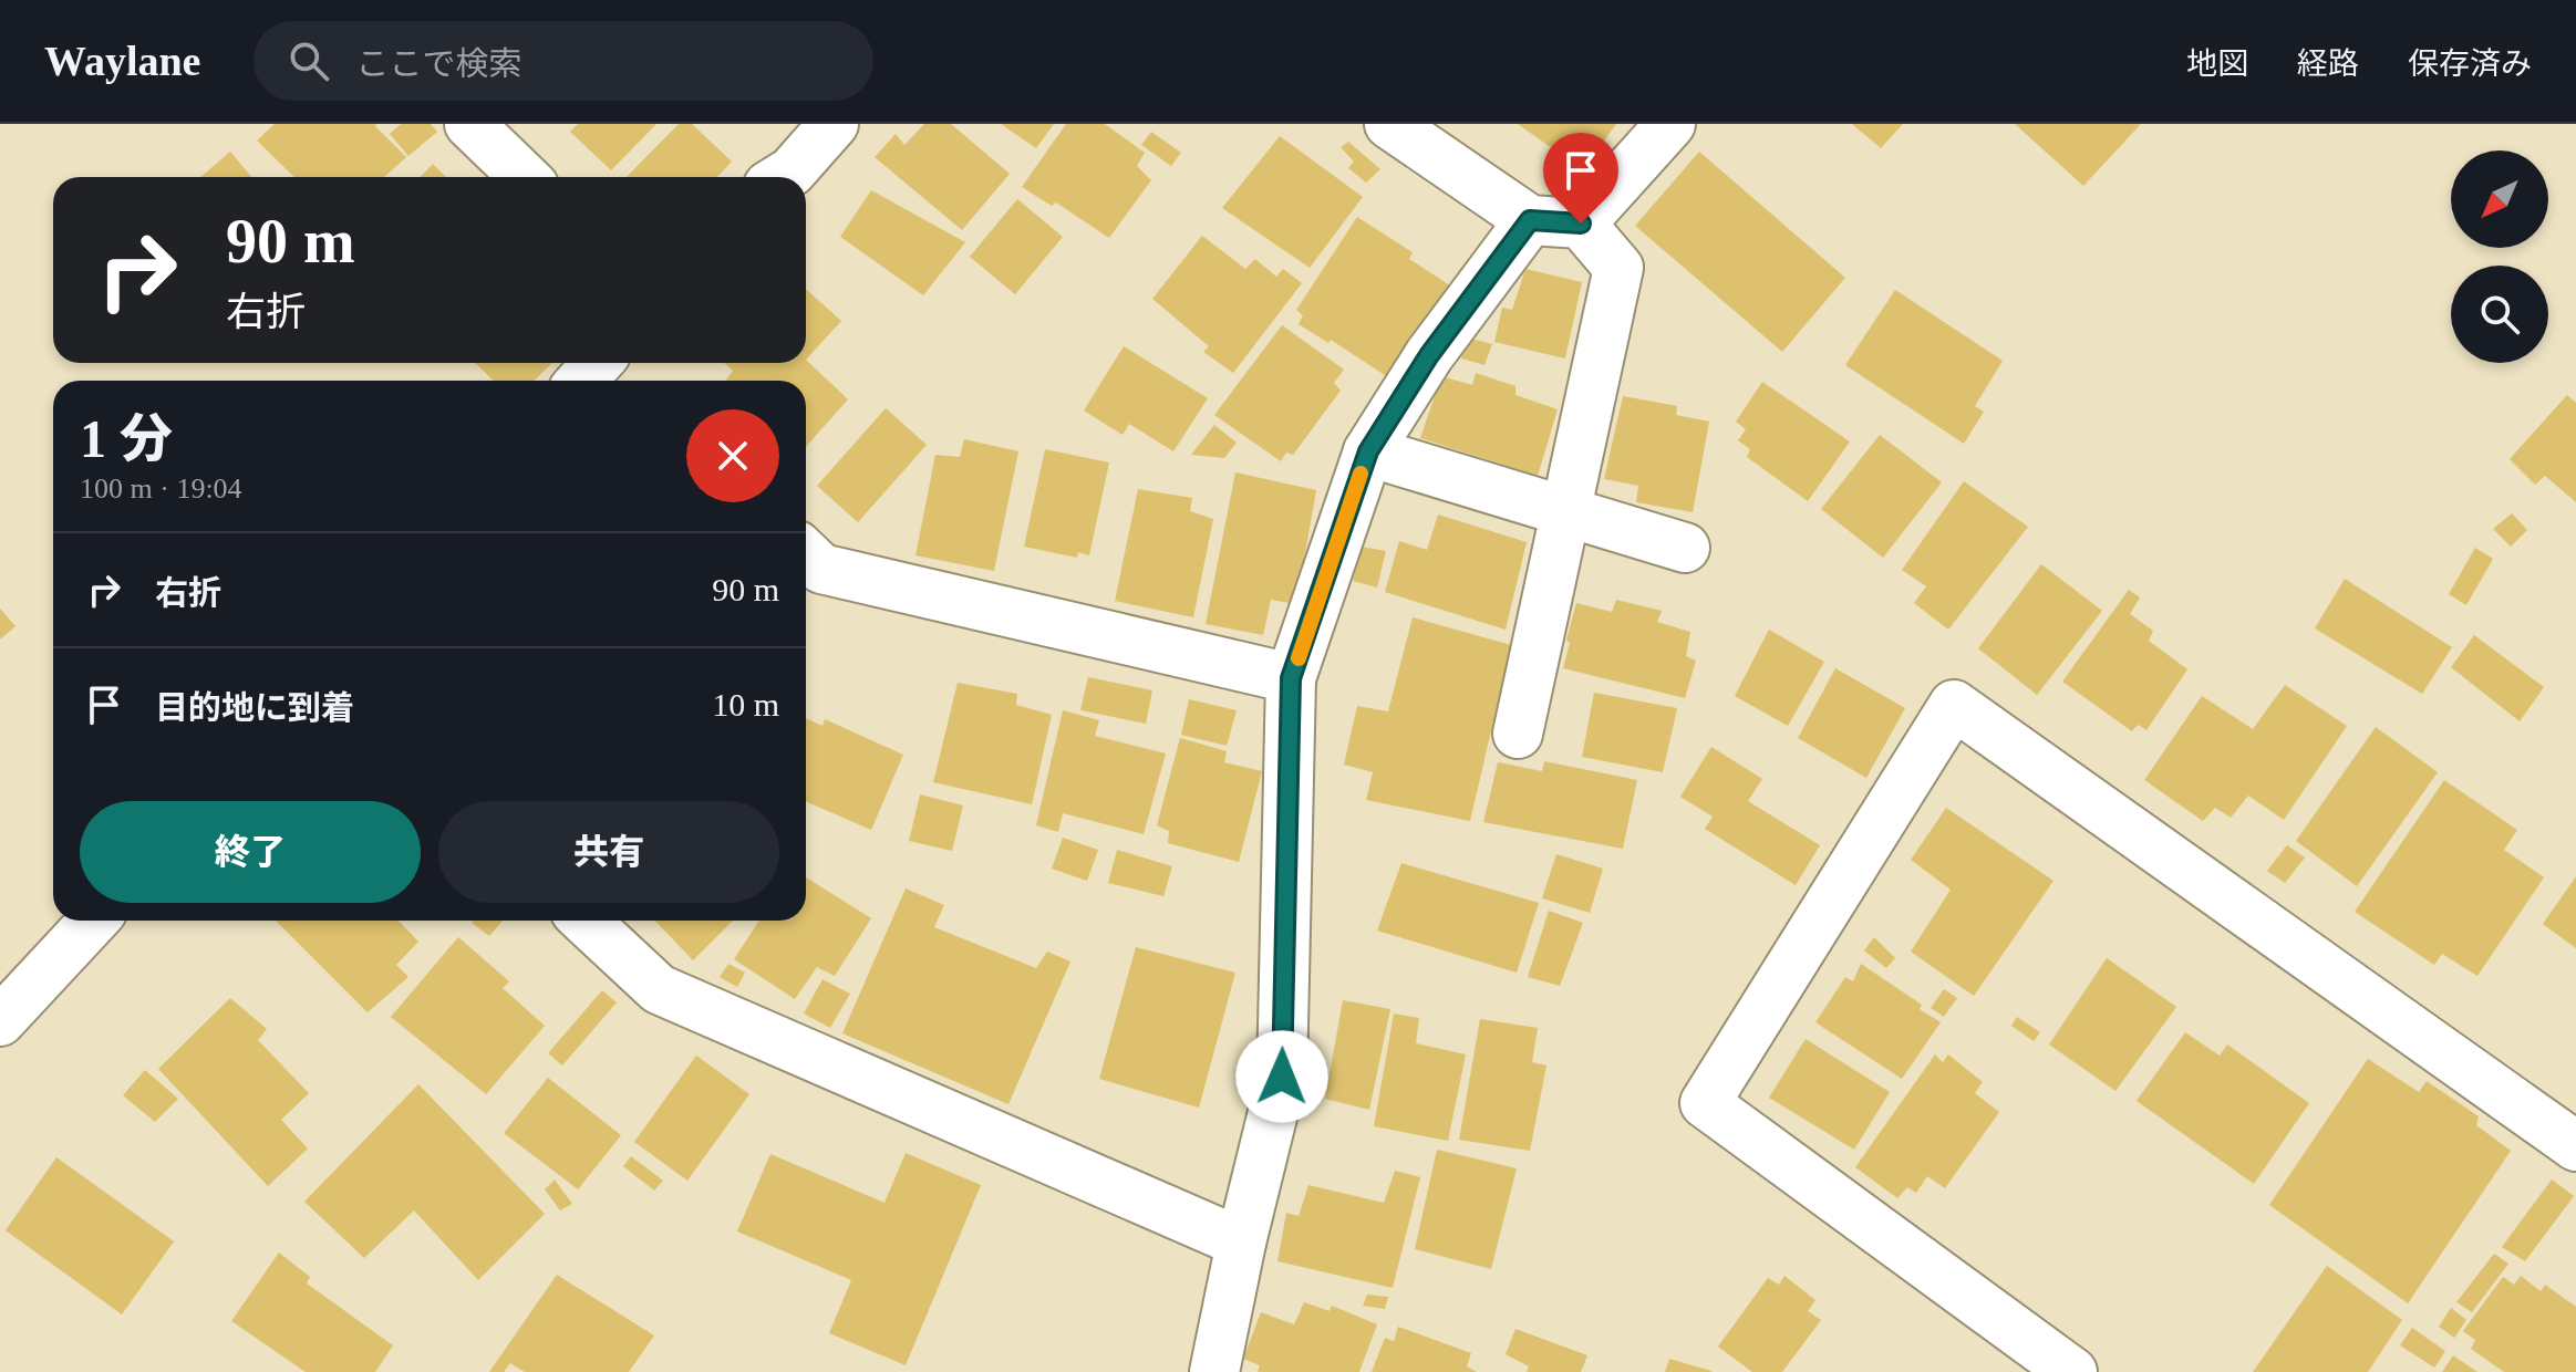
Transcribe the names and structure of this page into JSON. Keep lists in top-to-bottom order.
{
  "north": "bottom left",
  "page": {
    "header": "Waylane",
    "search": "ここで検索",
    "nav": ["地図", "経路", "保存済み"],
    "turn": ["90 m", "右折"],
    "heading": ["1 分", "100 m · 19:04"],
    "list": [
      {
        "name": "右折",
        "value": "90 m"
      },
      {
        "name": "目的地に到着",
        "value": "10 m"
      }
    ],
    "buttons": ["終了", "共有"]
  }
}
